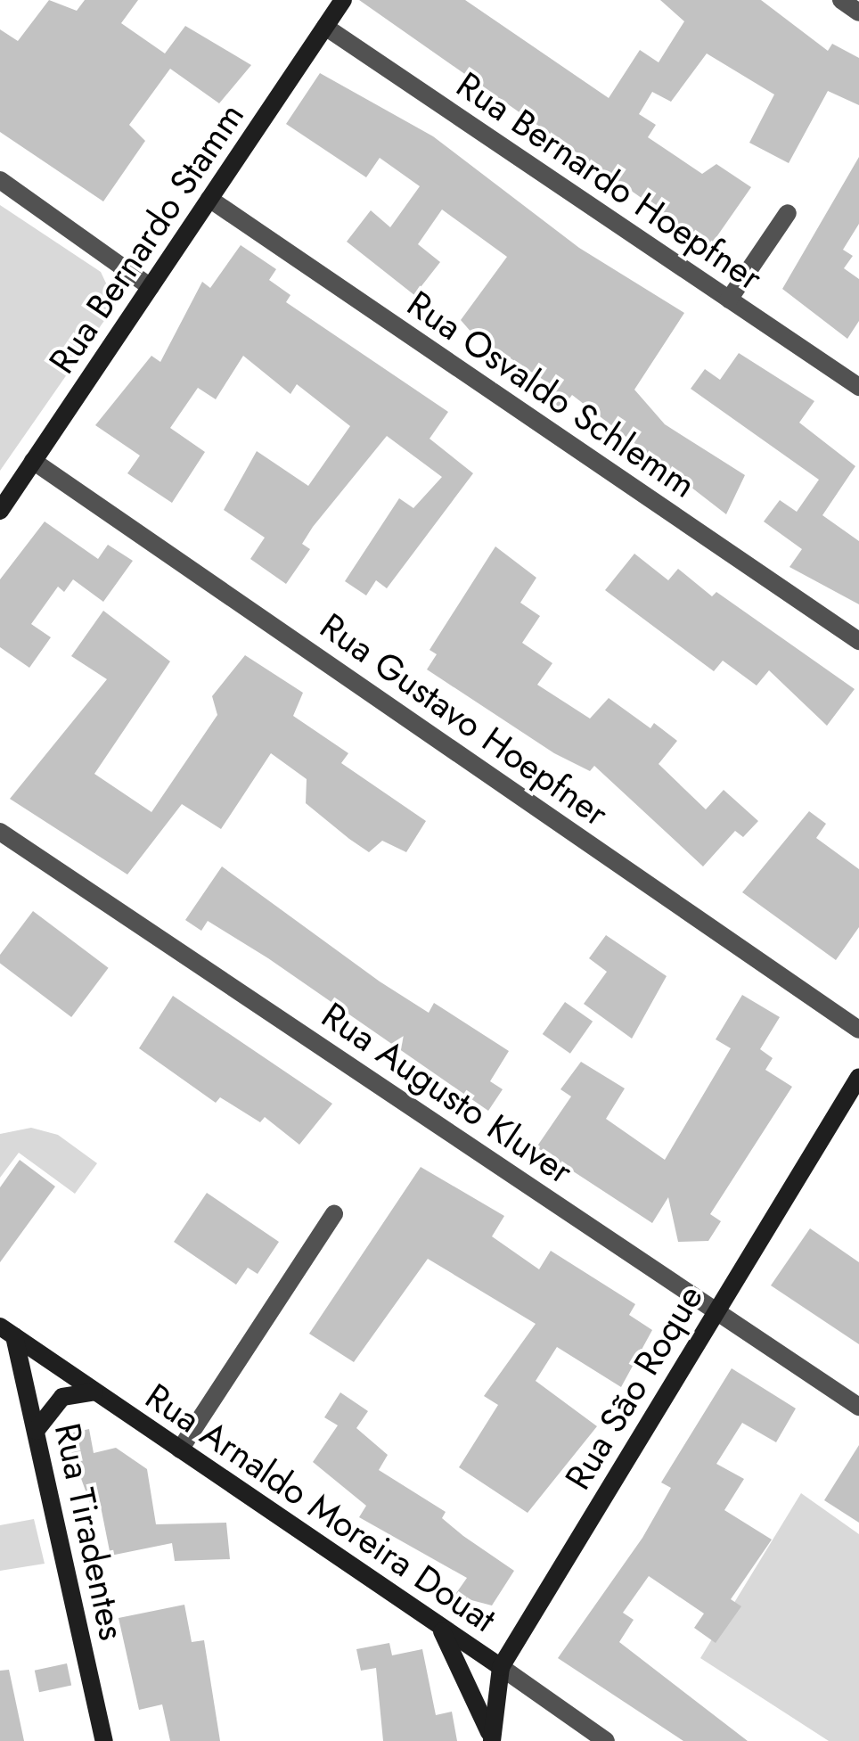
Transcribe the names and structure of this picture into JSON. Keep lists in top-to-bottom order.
{
  "streets": {
    "street": [
      "Rua Bernardo Hoepfner",
      "Rua Bernardo Stamm",
      "Rua Osvaldo Schlemm",
      "Rua Gustavo Hoepfner",
      "Rua Augusto Kluver",
      "Rua São Roque",
      "Rua Arnaldo Moreira Douat",
      "Rua Tiradentes"
    ]
  },
  "crossings": [
    ["Rua Bernardo Hoepfner", "Rua Bernardo Stamm"],
    ["Rua Bernardo Stamm", "Rua Osvaldo Schlemm"],
    ["Rua Bernardo Stamm", "Rua Gustavo Hoepfner"],
    ["Rua Augusto Kluver", "Rua São Roque"],
    ["Rua São Roque", "Rua Arnaldo Moreira Douat"],
    ["Rua Arnaldo Moreira Douat", "Rua Tiradentes"]
  ]
}
